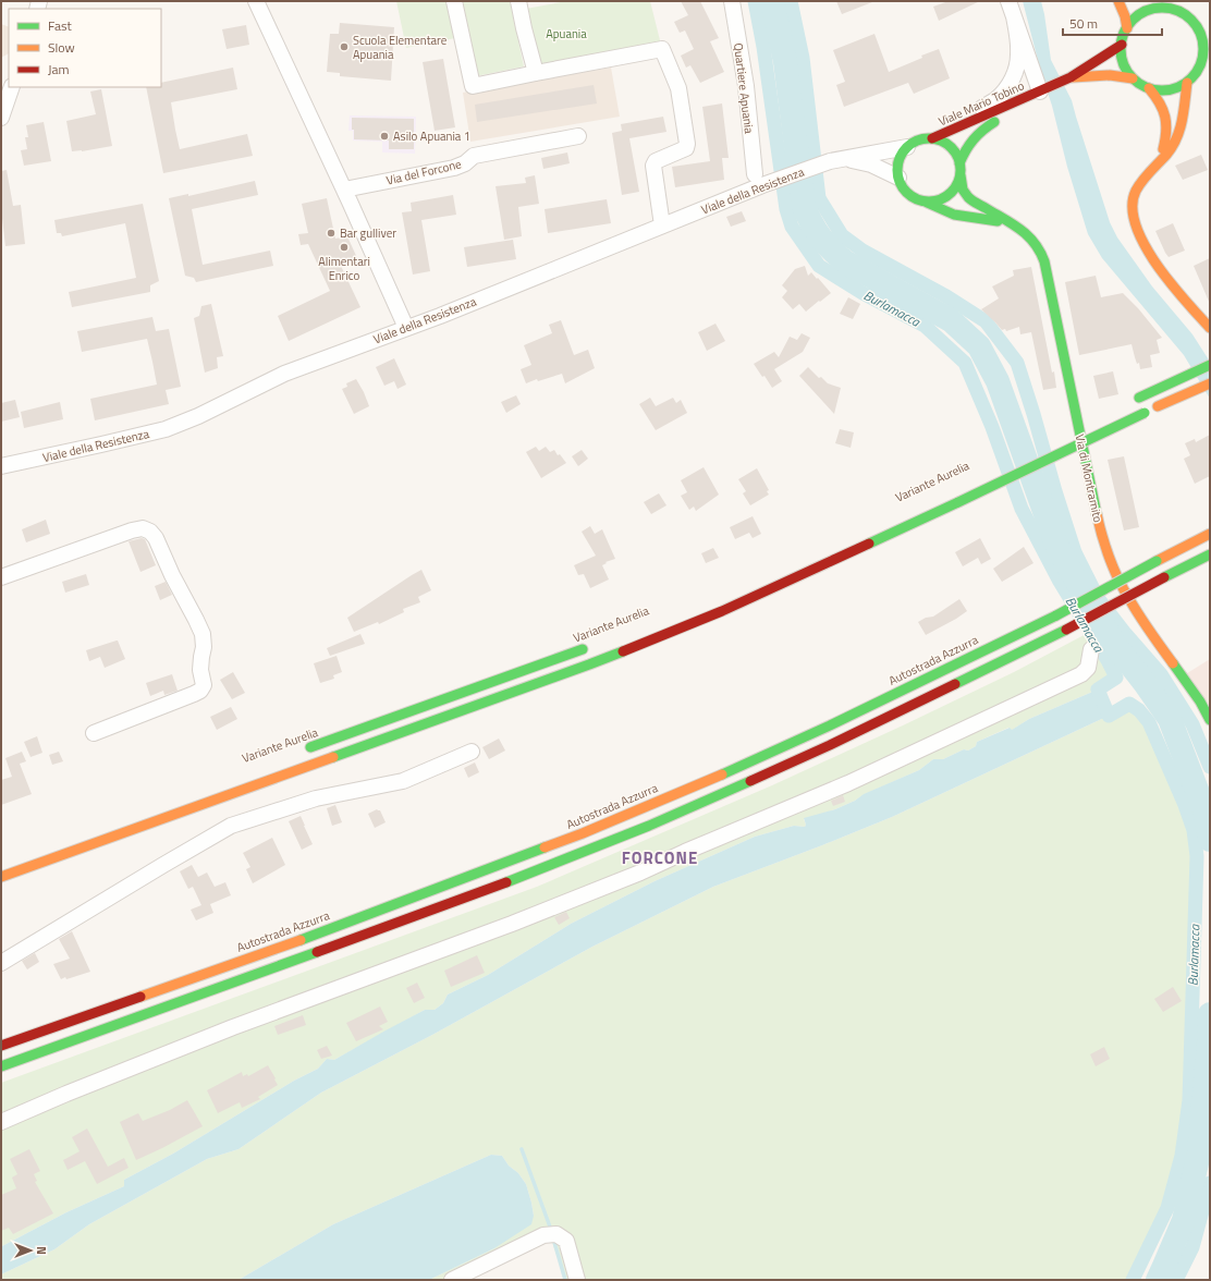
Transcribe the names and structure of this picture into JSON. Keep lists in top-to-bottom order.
{
  "streets": {
    "main road": [
      "Viale Mario Tobino",
      "Via di Montramito",
      "Variante Aurelia",
      "Autostrada Azzurra"
    ],
    "street": ["Quartiere Apuania", "Via del Forcone", "Viale della Resistenza"]
  },
  "crossings": [
    ["Quartiere Apuania", "Viale della Resistenza"],
    ["Viale Mario Tobino", "Viale della Resistenza"],
    ["Viale Mario Tobino", "Via di Montramito"],
    ["Viale della Resistenza", "Via di Montramito"]
  ],
  "districts": ["FORCONE"],
  "water": ["Burlamacca"],
  "parks": ["Apuania"],
  "places": [
    "Scuola Elementare Apuania",
    "Asilo Apuania 1",
    "Bar gulliver",
    "Alimentari Enrico"
  ],
  "legend": ["Fast", "Slow", "Jam"],
  "scale_bar": "50 m",
  "north": "right"
}
